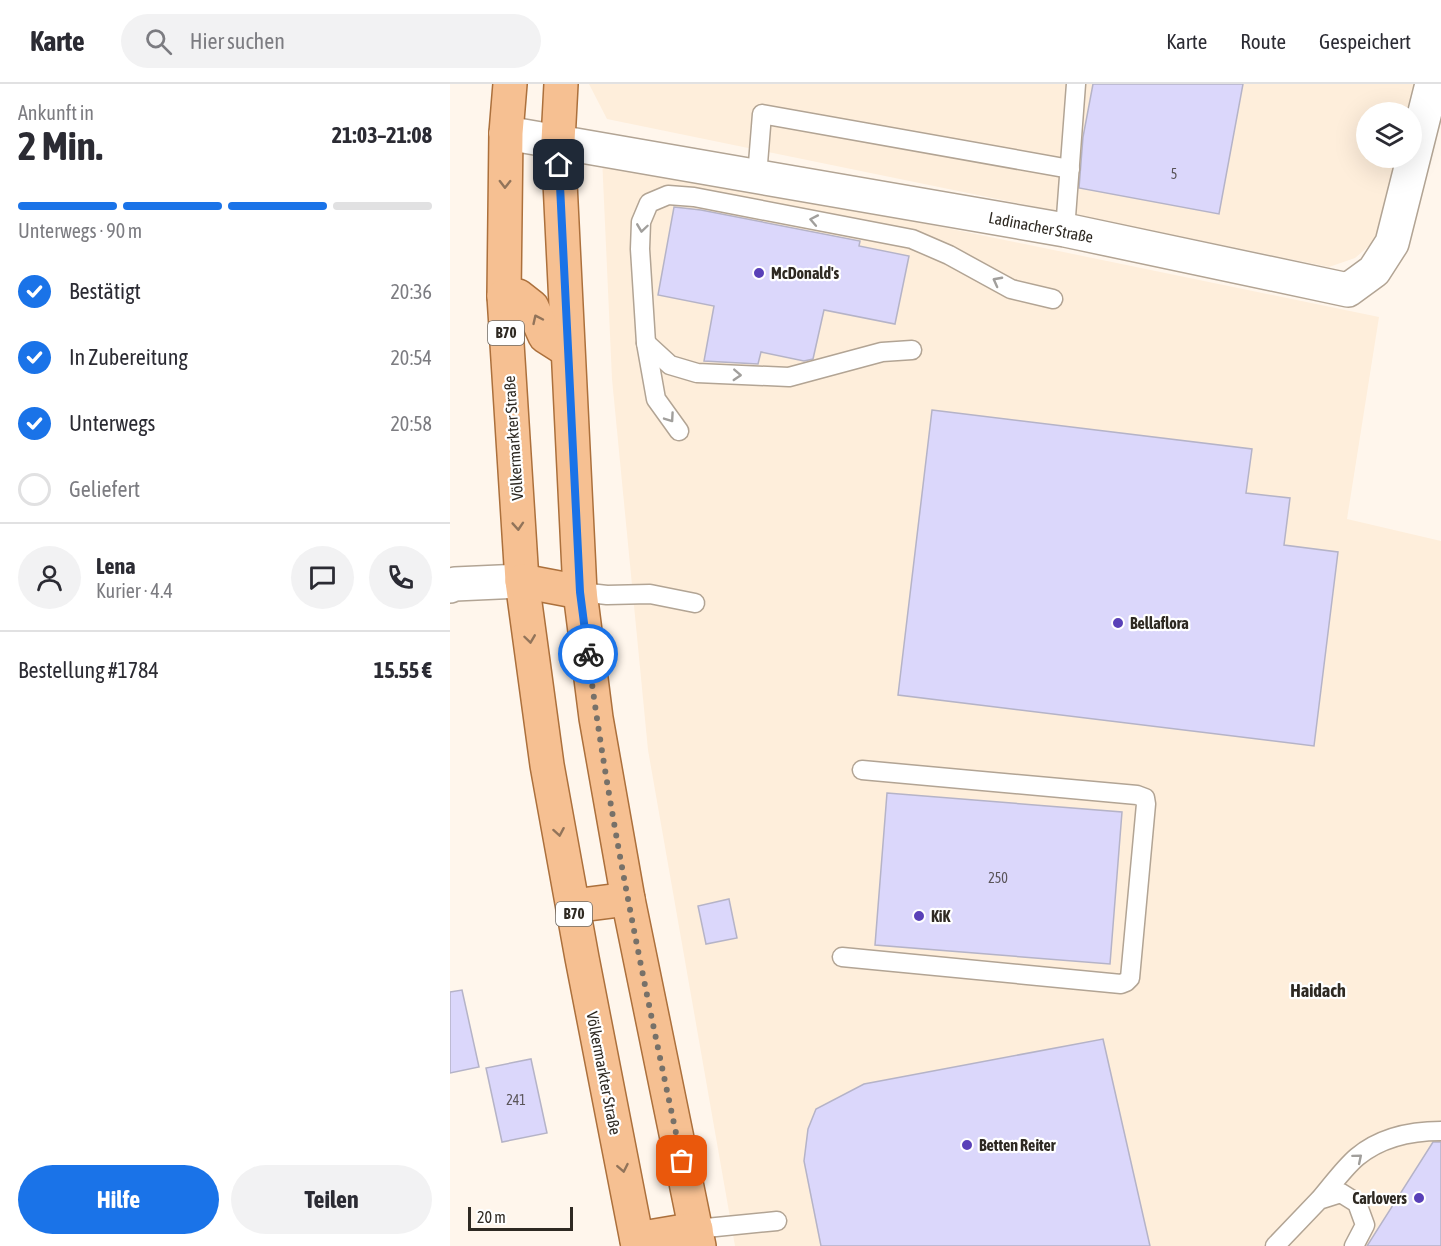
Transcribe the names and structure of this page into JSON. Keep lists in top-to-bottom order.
{
  "streets": {
    "main road": ["B70", "Völkermarkter Straße"],
    "street": ["Ladinacher Straße"]
  },
  "crossings": [
    ["Ladinacher Straße", "Völkermarkter Straße"]
  ],
  "districts": ["Haidach"],
  "places": [
    "McDonald's",
    "Bellaflora",
    "KiK",
    "Betten Reiter",
    "Carlovers"
  ],
  "house_numbers": ["5", "250", "241"],
  "scale_bar": "20 m",
  "page": {
    "header": "Karte",
    "search": "Hier suchen",
    "nav": ["Karte", "Route", "Gespeichert"],
    "heading": ["2 Min.", "Ankunft in", "21:03–21:08"],
    "panel": [
      "Lena",
      "Kurier · 4.4",
      "Bestellung #1784",
      "15.55 €"
    ],
    "bar": "Unterwegs · 90 m",
    "list": [
      ["Bestätigt", "20:36"],
      ["In Zubereitung", "20:54"],
      ["Unterwegs", "20:58"],
      "Geliefert"
    ],
    "buttons": ["Hilfe", "Teilen"],
    "scale": "20 m"
  }
}
